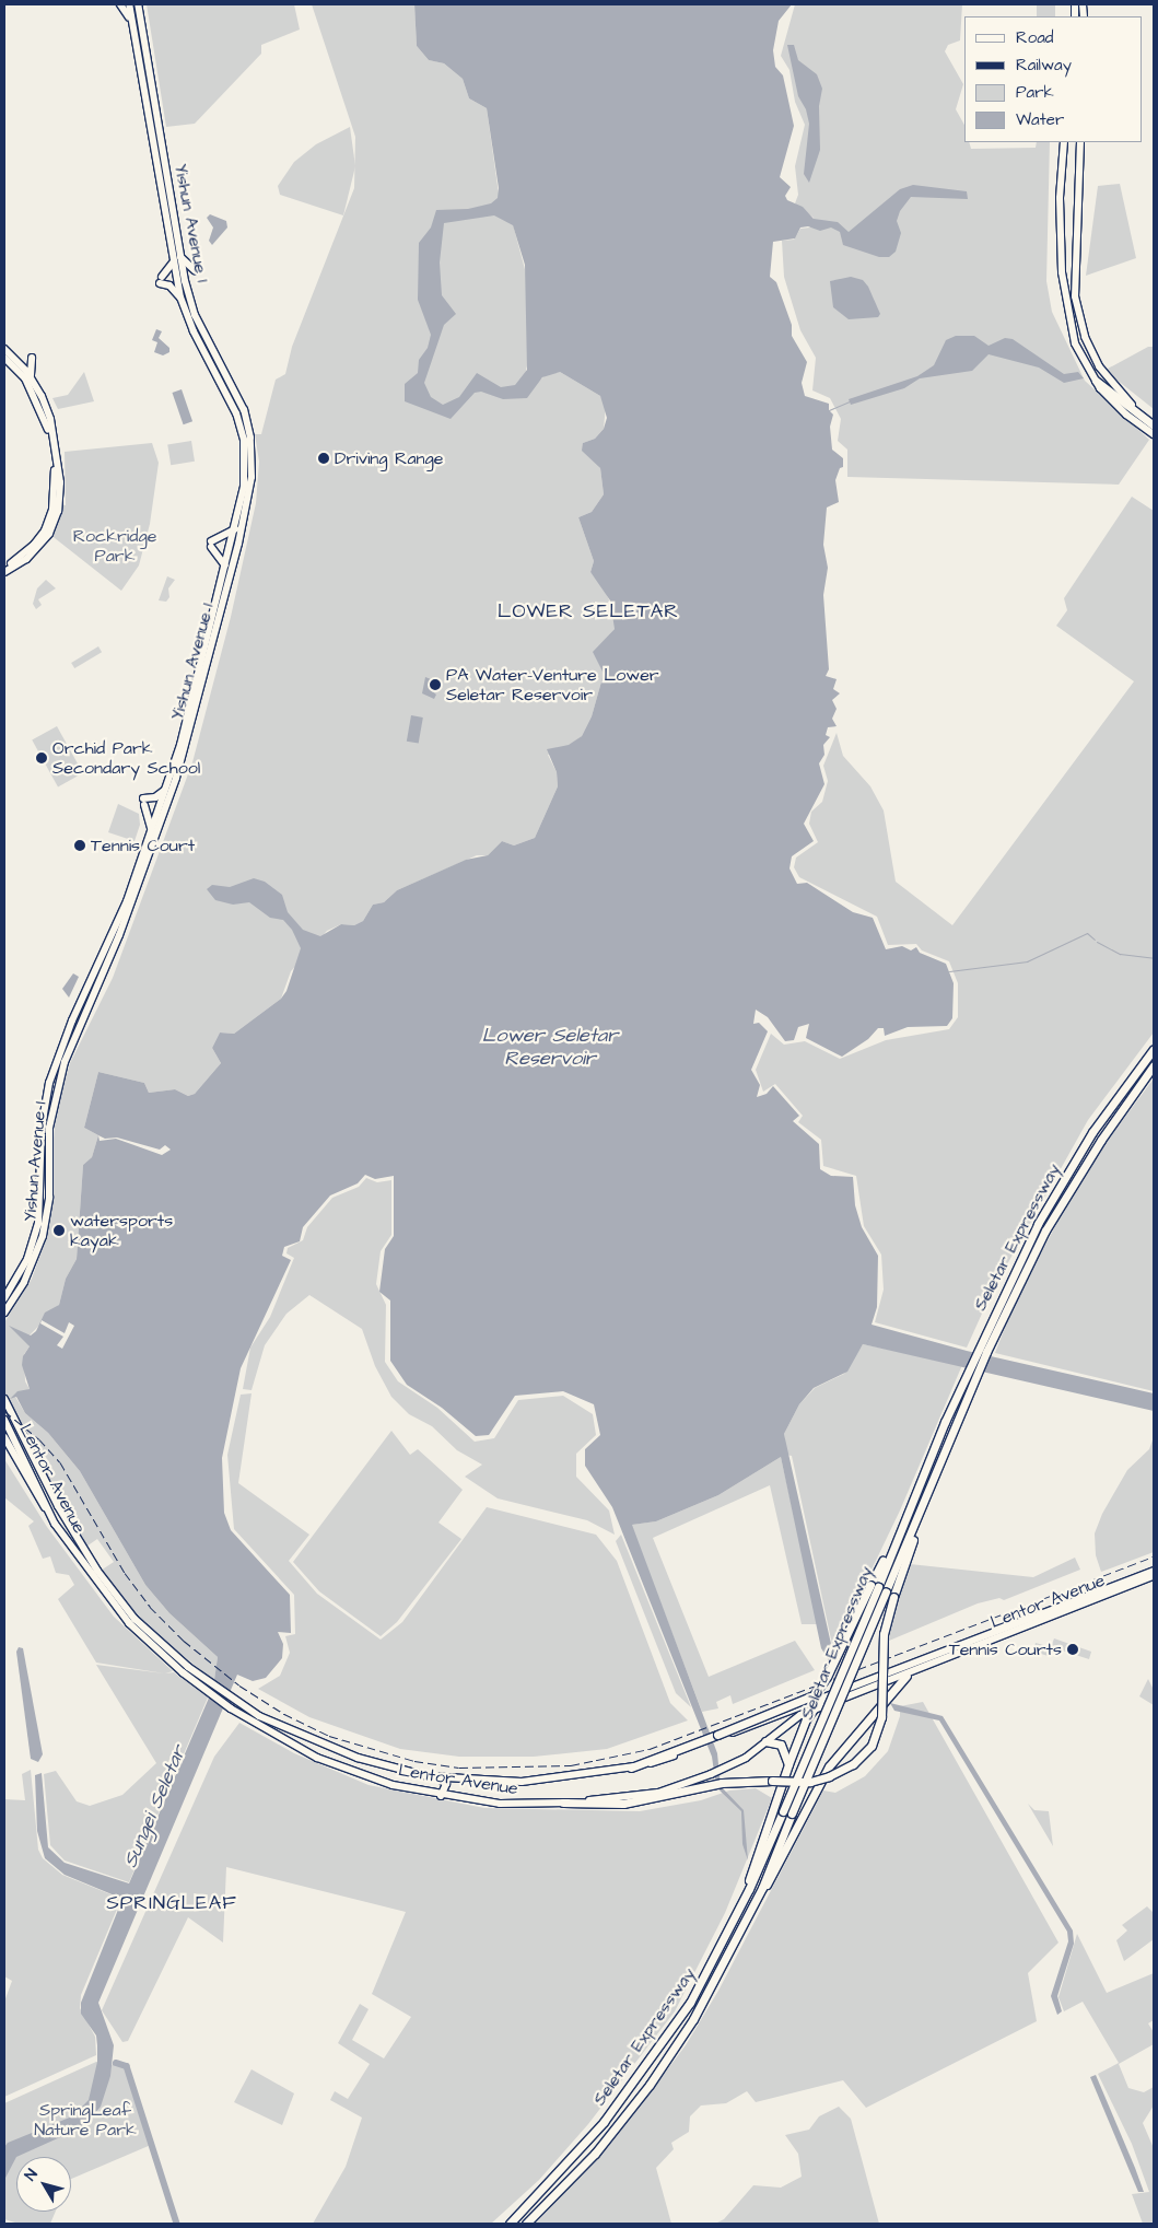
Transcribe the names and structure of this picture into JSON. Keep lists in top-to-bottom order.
{
  "streets": {
    "highway": ["Seletar Expressway"],
    "main road": ["Yishun Avenue 1", "Lentor Avenue"]
  },
  "districts": ["LOWER SELETAR", "SPRINGLEAF"],
  "water": ["Lower Seletar Reservoir", "Sungei Seletar"],
  "parks": ["Rockridge Park", "SpringLeaf Nature Park"],
  "places": [
    "Driving Range",
    "PA Water-Venture Lower Seletar Reservoir",
    "Orchid Park Secondary School",
    "Tennis Court",
    "watersports kayak",
    "Tennis Courts"
  ],
  "legend": [
    "Road",
    "Railway",
    "Park",
    "Water"
  ],
  "north": "top left"
}
